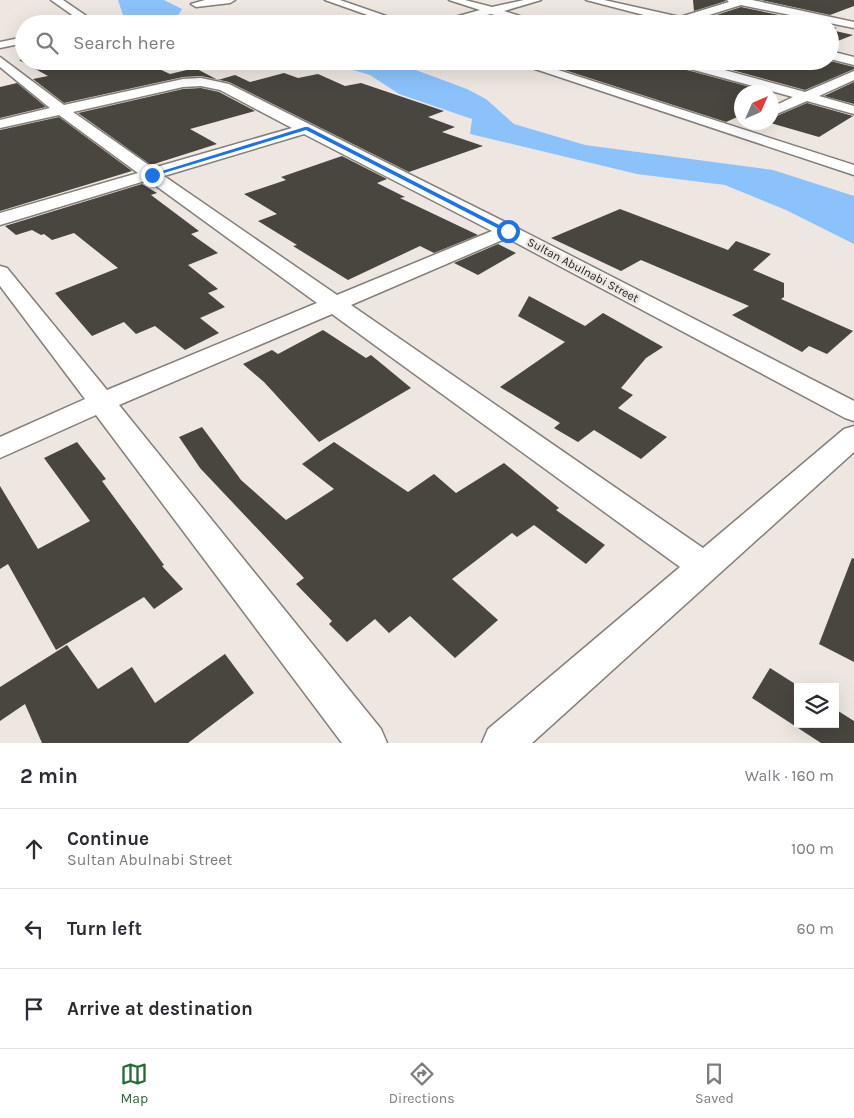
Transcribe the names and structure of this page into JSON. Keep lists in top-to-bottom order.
{
  "streets": {
    "street": ["Sultan Abulnabi Street"]
  },
  "north": "top right",
  "page": {
    "search": "Search here",
    "heading": ["2 min", "Walk · 160 m"],
    "list": [
      ["Continue", "Sultan Abulnabi Street", "100 m"],
      ["Turn left", "60 m"],
      "Arrive at destination"
    ],
    "nav": ["Map", "Directions", "Saved"]
  }
}
